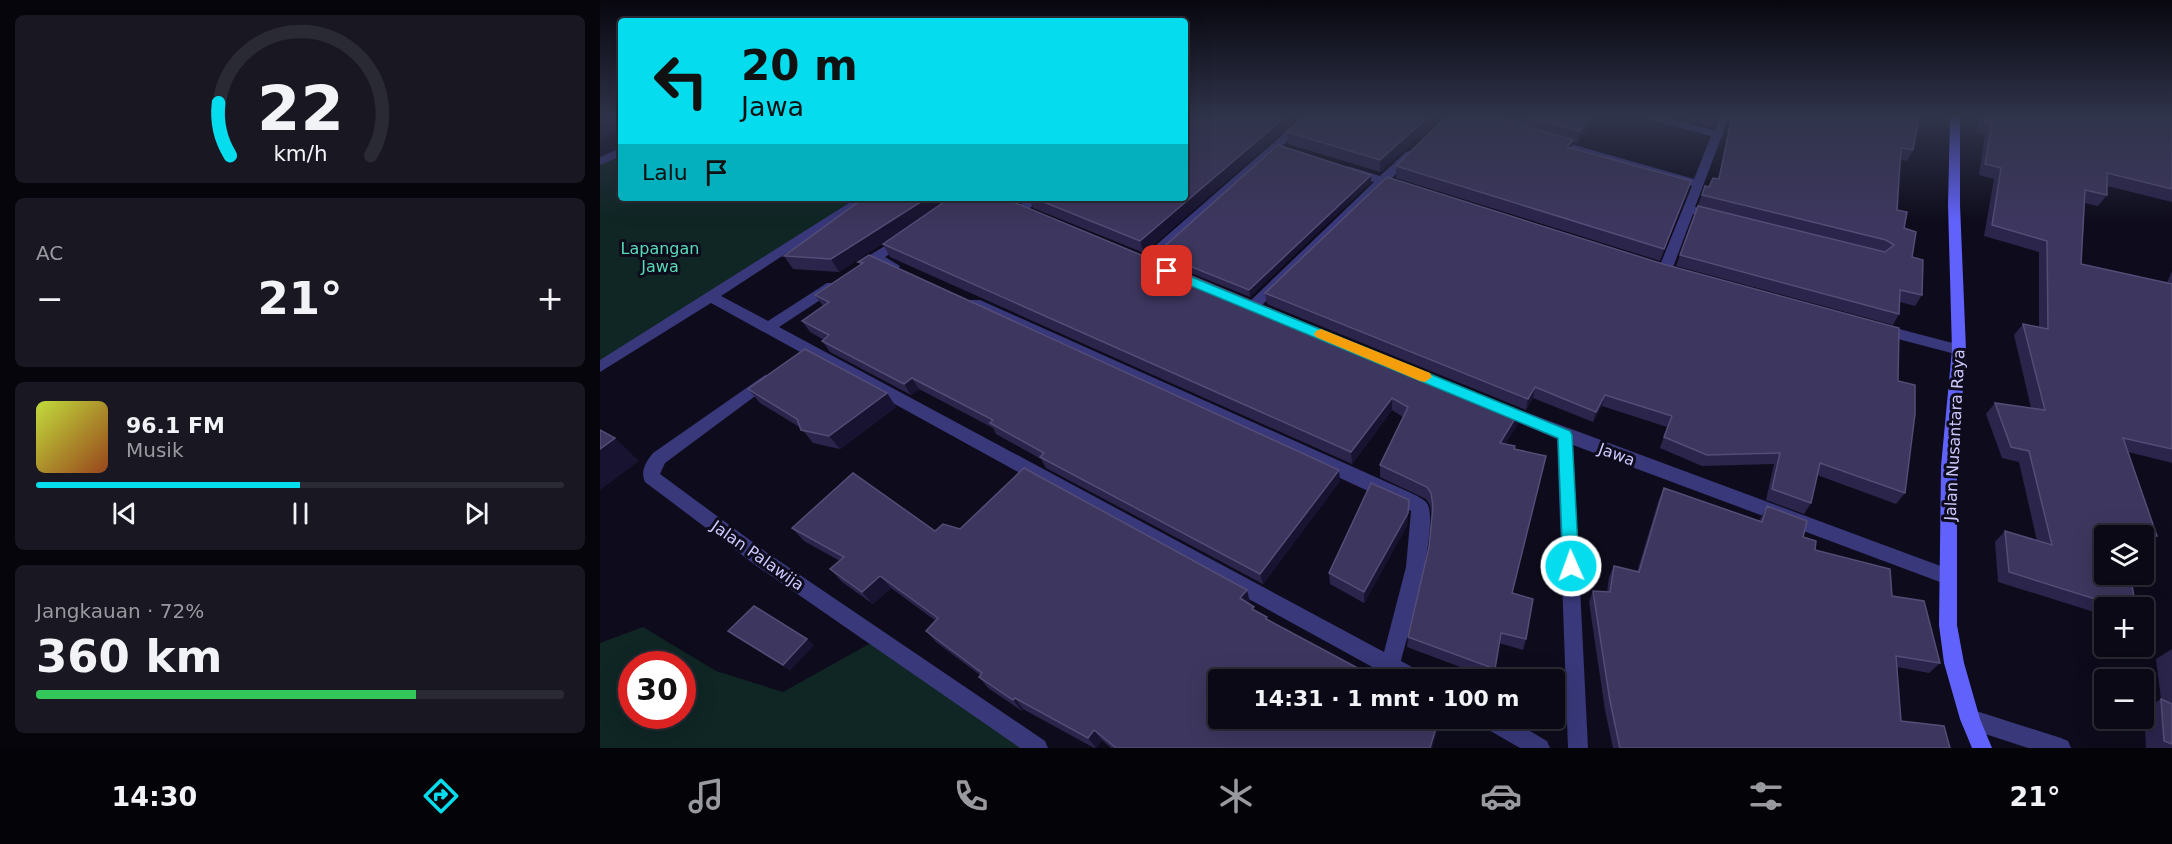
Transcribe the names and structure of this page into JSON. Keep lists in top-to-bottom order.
{
  "streets": {
    "street": ["Jalan Nusantara Raya", "Jawa", "Jalan Palawija"]
  },
  "crossings": [
    ["Jalan Nusantara Raya", "Jawa"]
  ],
  "parks": ["Lapangan Jawa"],
  "page": {
    "turn": ["20 m", "Jawa"],
    "then": "Lalu",
    "tile": [
      "AC",
      ["Jangkauan · 72%", "360 km"]
    ],
    "heat": ["−", "21°", "+"],
    "song": ["96.1 FM", "Musik"],
    "map_buttons": ["+", "−"],
    "limit": "30",
    "trip": "14:31 · 1 mnt · 100 m",
    "tabs": ["14:30", "21°"],
    "gauge": ["22", "km/h"]
  }
}
